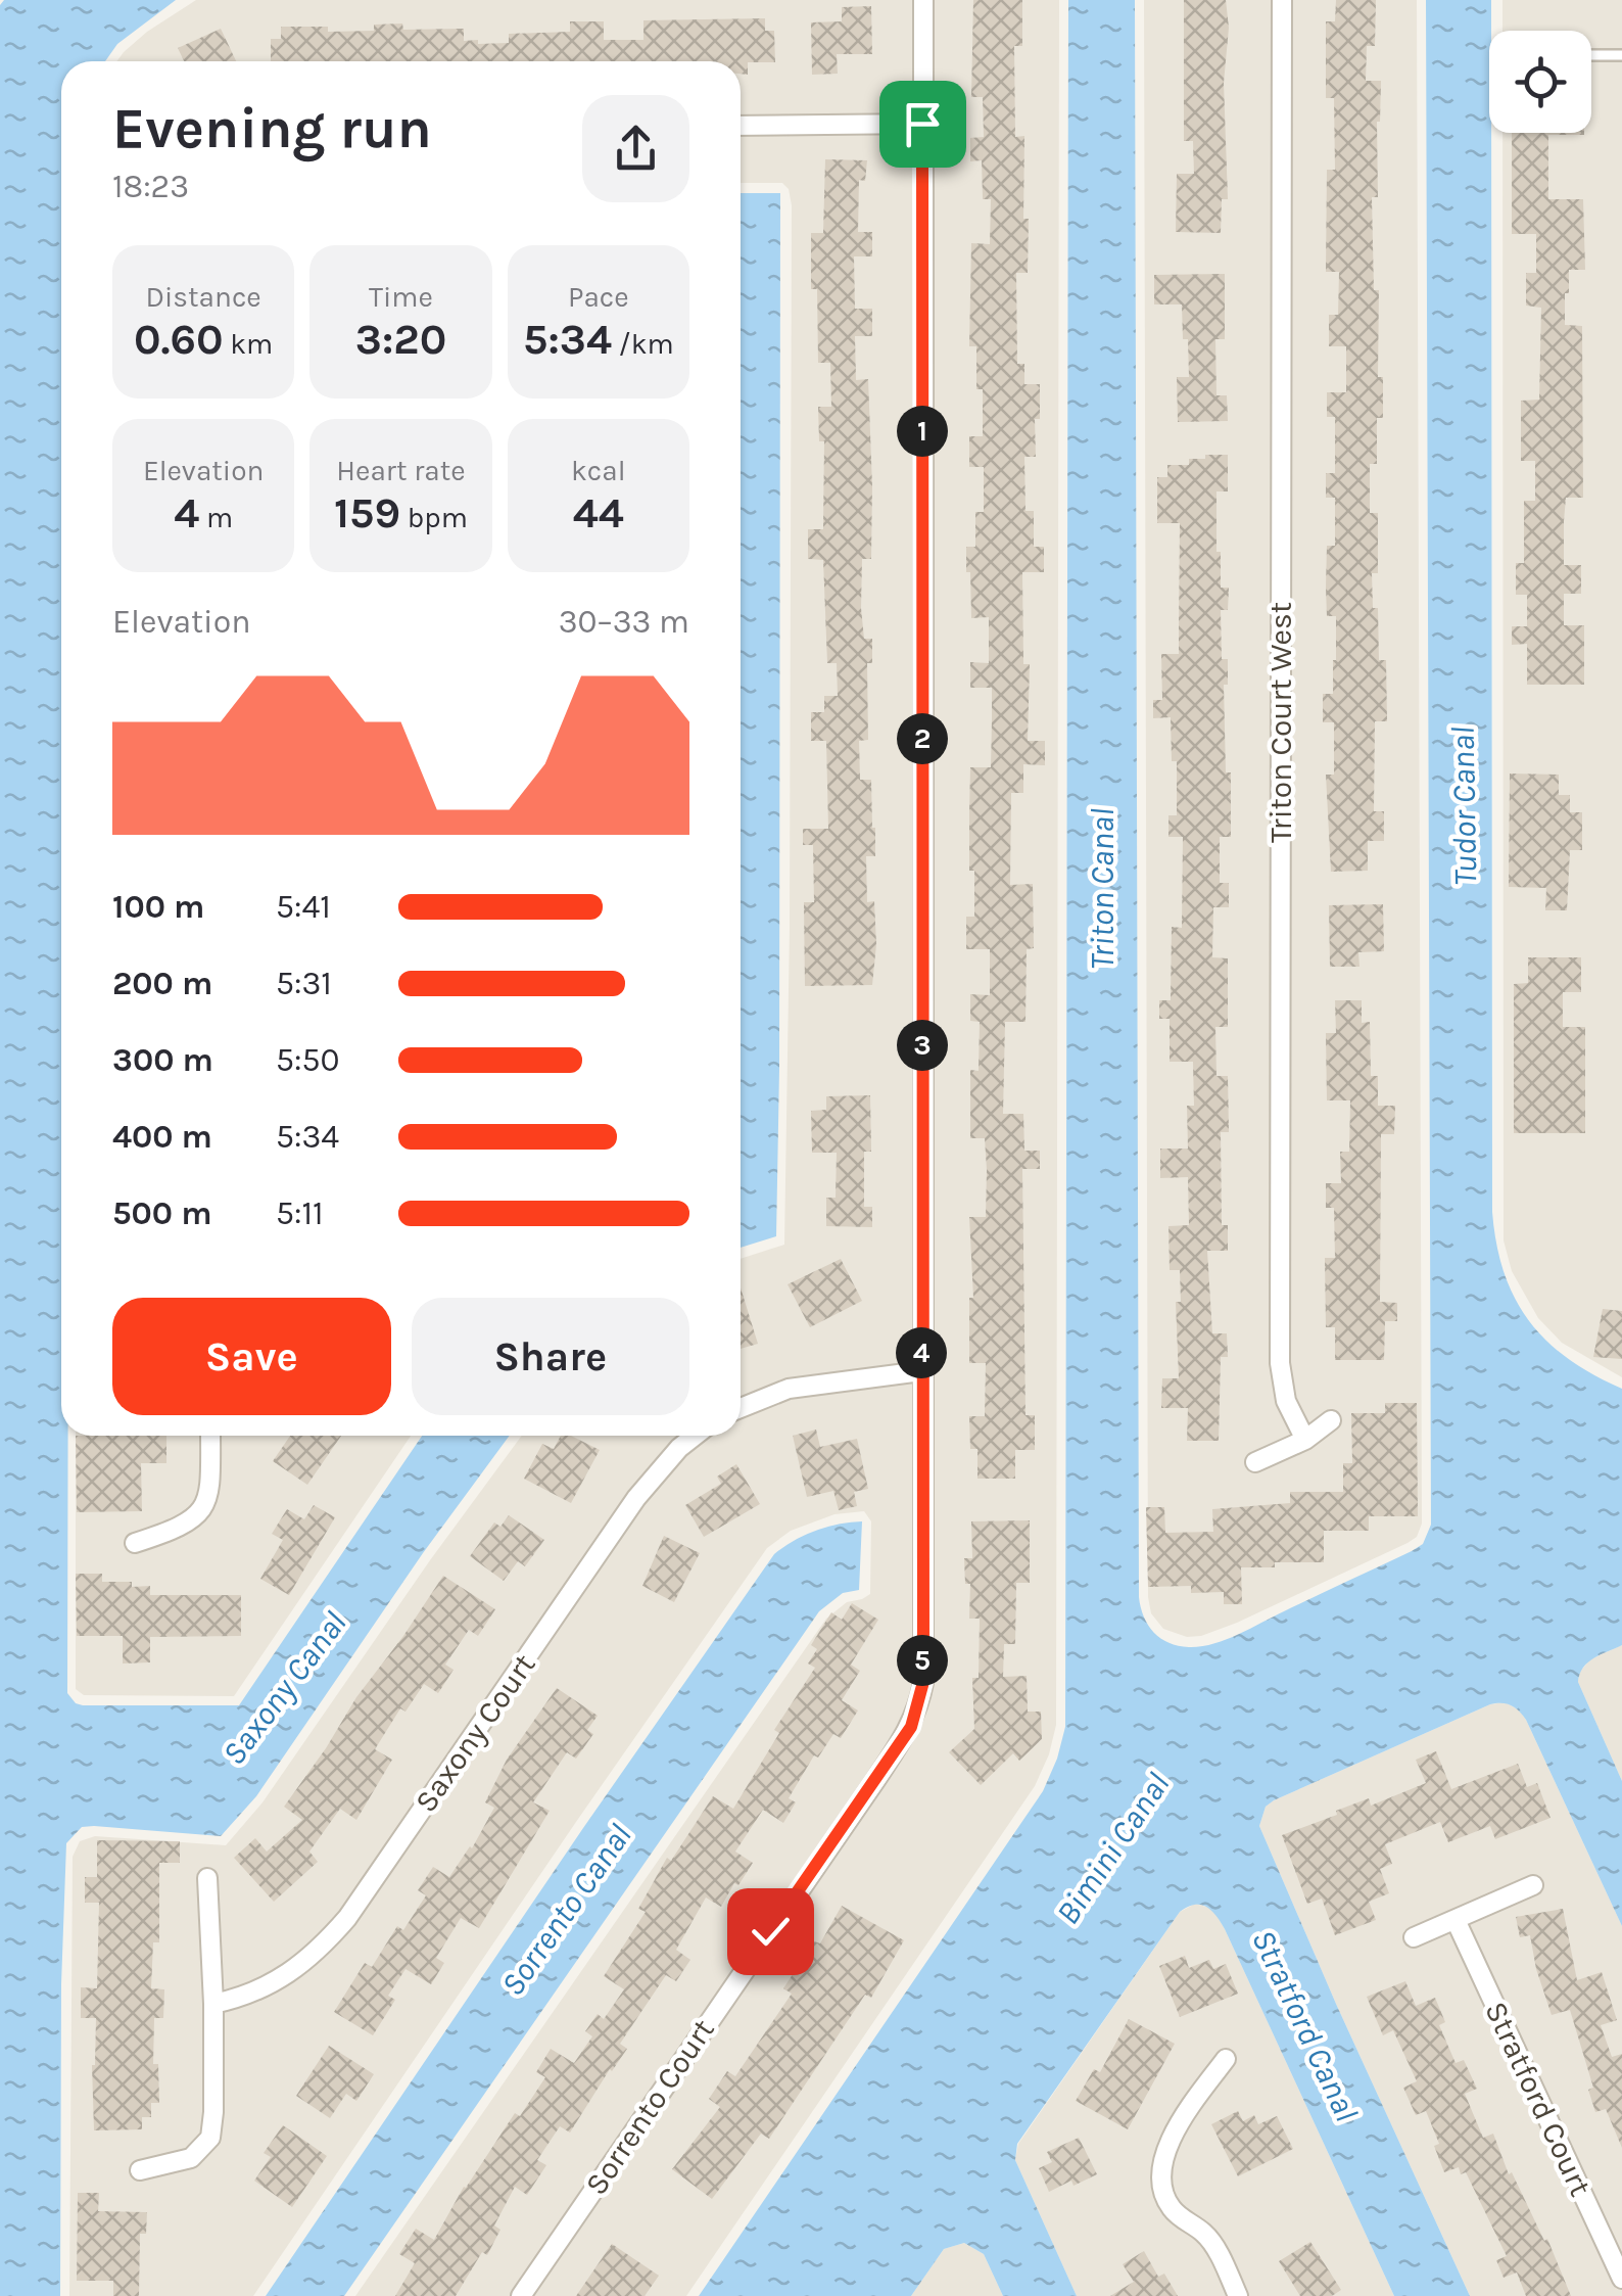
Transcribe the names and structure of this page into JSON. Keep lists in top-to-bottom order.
{
  "streets": {
    "street": [
      "Triton Court West",
      "Saxony Court",
      "Stratford Court",
      "Sorrento Court"
    ]
  },
  "water": [
    "Tudor Canal",
    "Triton Canal",
    "Saxony Canal",
    "Bimini Canal",
    "Sorrento Canal",
    "Stratford Canal"
  ],
  "page": {
    "heading": ["Evening run", "18:23"],
    "stats": [
      ["Distance", "0.60 km"],
      ["Time", "3:20"],
      ["Pace", "5:34 /km"],
      ["Elevation", "4 m"],
      ["Heart rate", "159 bpm"],
      ["kcal", "44"]
    ],
    "pins": [
      "1",
      "2",
      "3",
      "4",
      "5"
    ],
    "chart": ["Elevation", "30–33 m"],
    "list": [
      {
        "name": "100 m",
        "note": "5:41"
      },
      {
        "name": "200 m",
        "note": "5:31"
      },
      {
        "name": "300 m",
        "note": "5:50"
      },
      {
        "name": "400 m",
        "note": "5:34"
      },
      {
        "name": "500 m",
        "note": "5:11"
      }
    ],
    "buttons": ["Save", "Share"]
  }
}
